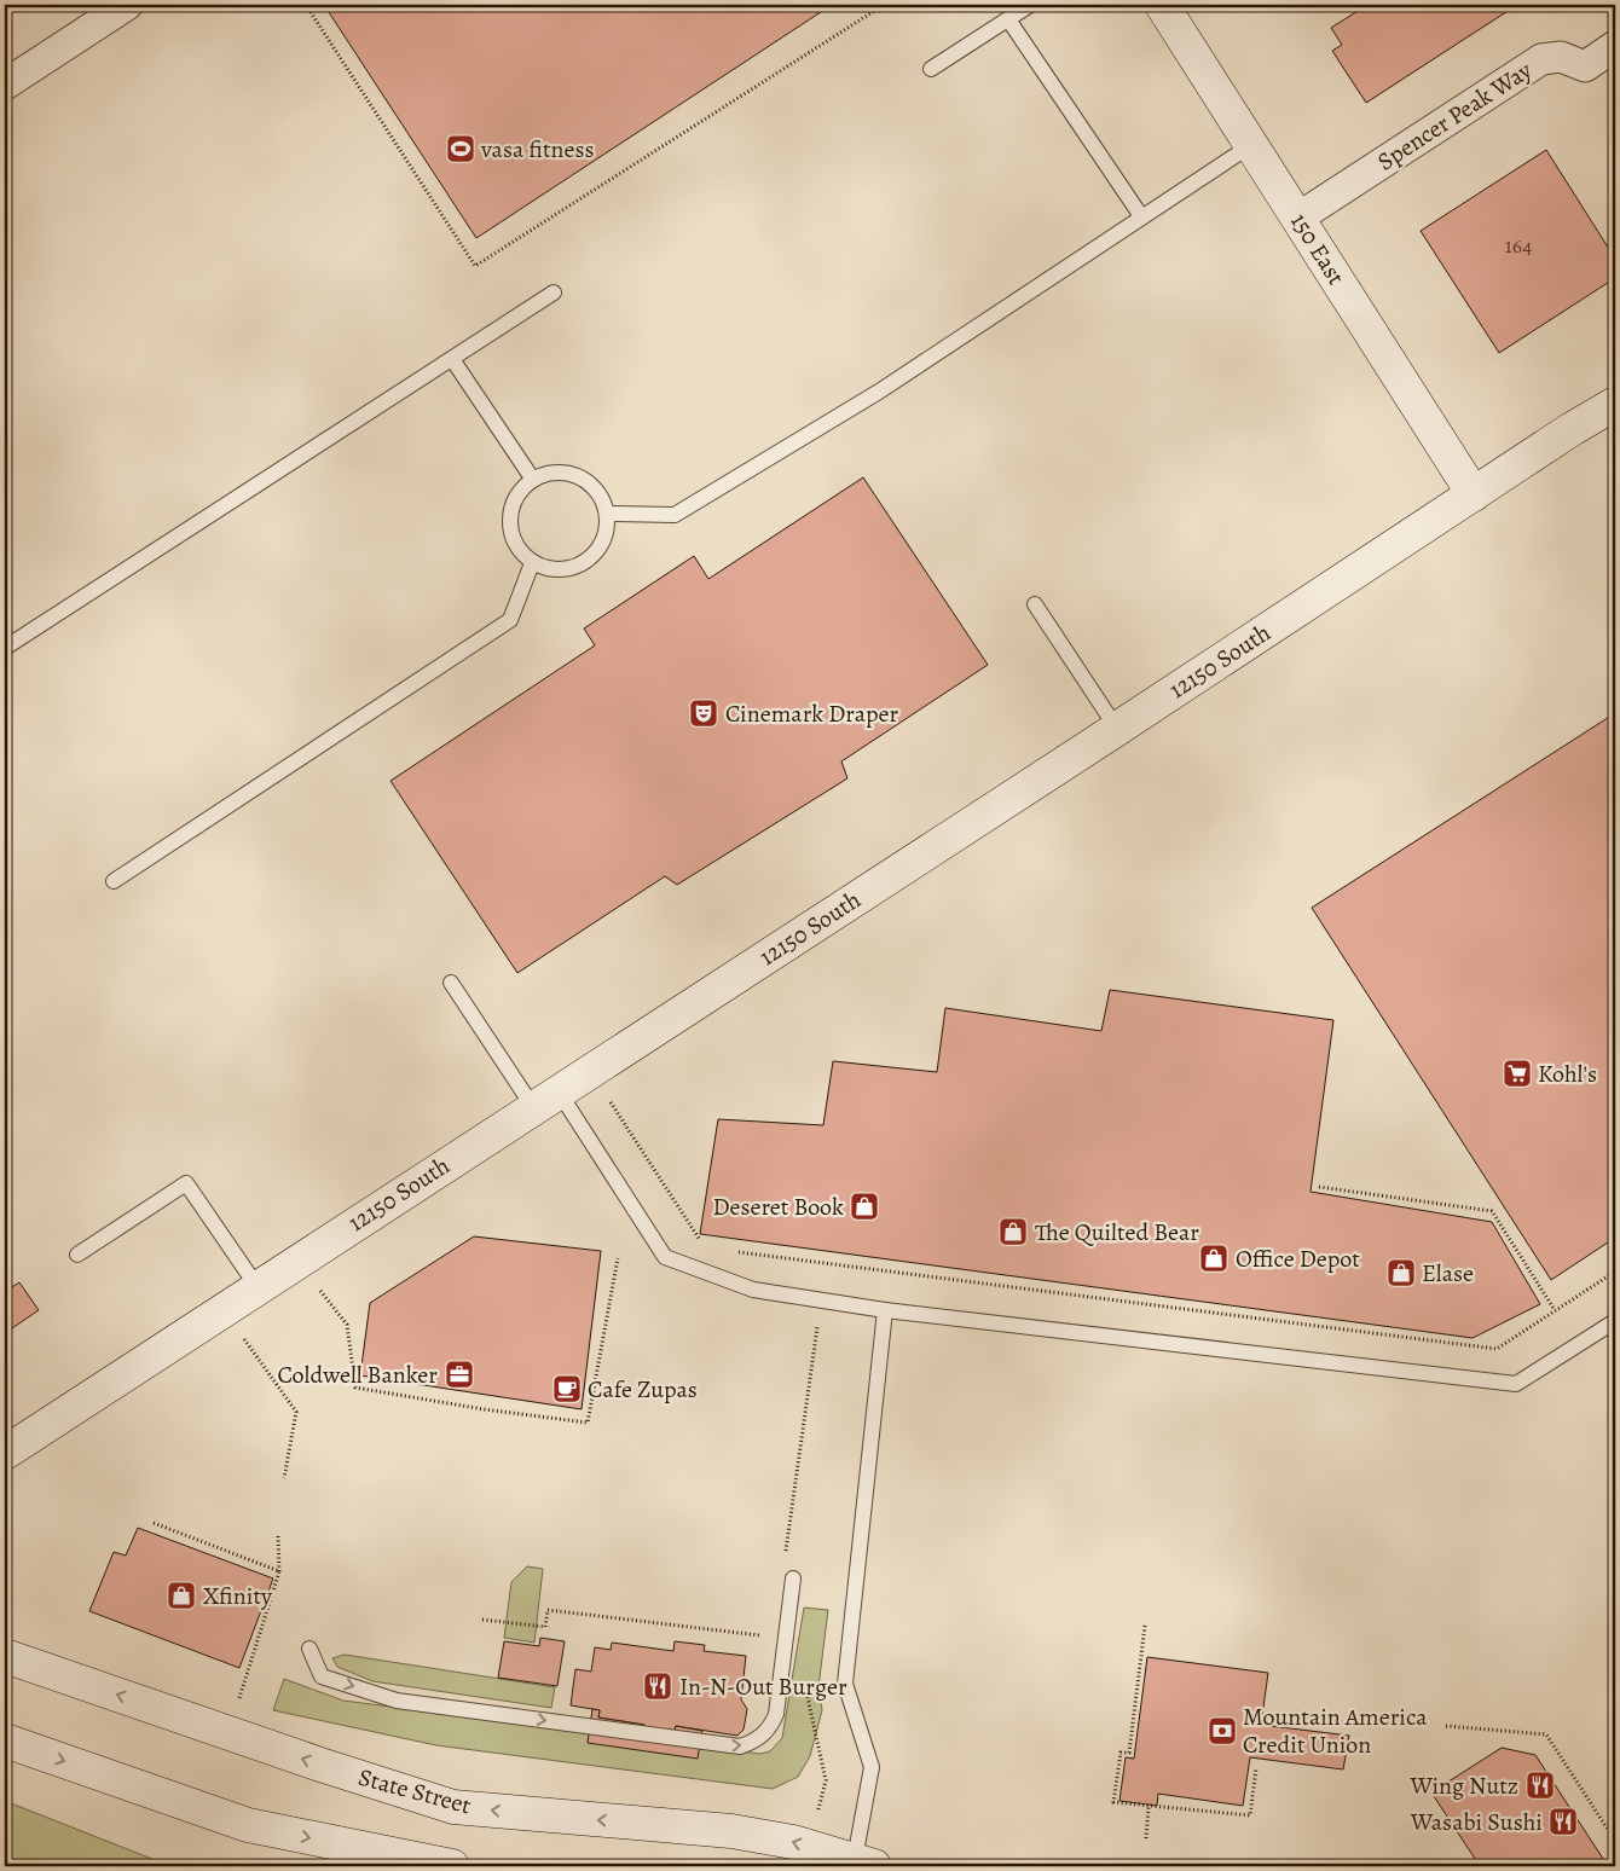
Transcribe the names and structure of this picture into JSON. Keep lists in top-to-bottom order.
{
  "streets": {
    "street": [
      "Spencer Peak Way",
      "150 East",
      "12150 South",
      "State Street"
    ]
  },
  "crossings": [
    ["Spencer Peak Way", "150 East"],
    ["150 East", "12150 South"]
  ],
  "places": {
    "sports": ["vasa fitness"],
    "theatre": ["Cinemark Draper"],
    "supermarket": ["Kohl's"],
    "shop": [
      "Deseret Book",
      "The Quilted Bear",
      "Office Depot",
      "Elase",
      "Xfinity"
    ],
    "office": ["Coldwell Banker"],
    "cafe": ["Cafe Zupas"],
    "restaurant": ["In-N-Out Burger", "Wing Nutz", "Wasabi Sushi"],
    "bank": ["Mountain America Credit Union"]
  },
  "house_numbers": ["164"]
}
